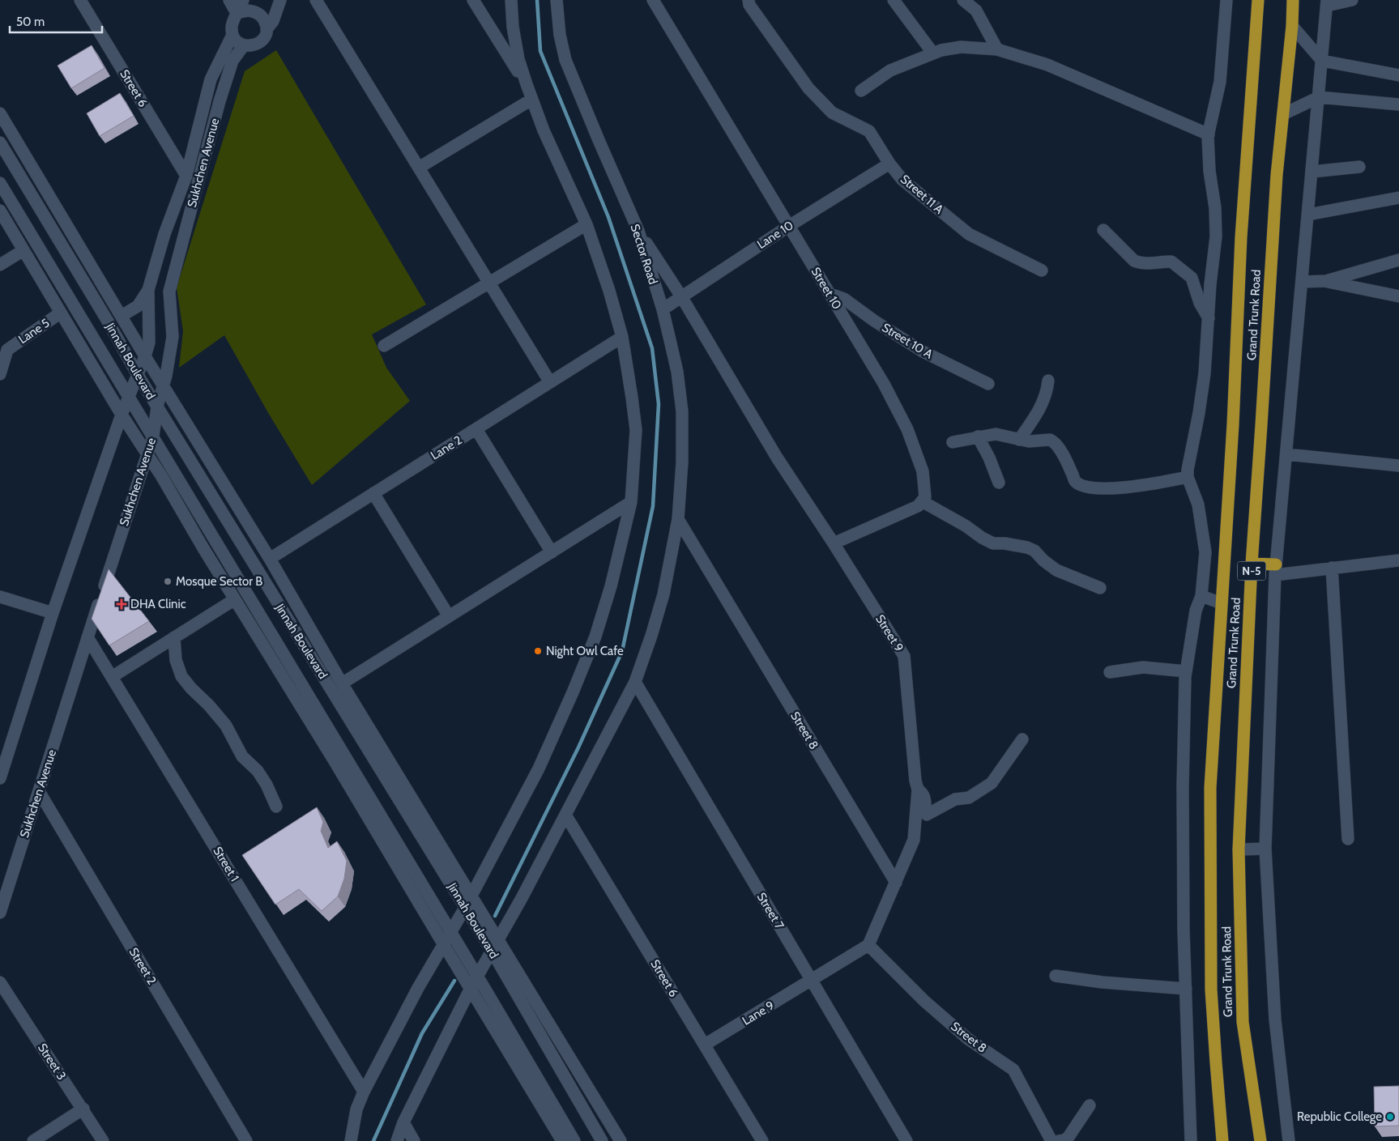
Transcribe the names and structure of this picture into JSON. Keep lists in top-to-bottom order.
{
  "streets": {
    "highway": ["Grand Trunk Road", "N-5"],
    "street": [
      "Street 6",
      "Sukhchen Avenue",
      "Street 11 A",
      "Lane 10",
      "Sector Road",
      "Street 10",
      "Lane 5",
      "Street 10 A",
      "Jinnah Boulevard",
      "Lane 2",
      "Street 9",
      "Street 8",
      "Street 1",
      "Street 7",
      "Street 2",
      "Lane 9",
      "Street 3"
    ]
  },
  "crossings": [
    ["Street 6", "Sukhchen Avenue"],
    ["Street 6", "Sector Road"],
    ["Street 6", "Lane 9"],
    ["Sukhchen Avenue", "Jinnah Boulevard"],
    ["Sukhchen Avenue", "Street 1"],
    ["Sukhchen Avenue", "Street 2"],
    ["Street 11 A", "Lane 10"],
    ["Lane 10", "Sector Road"],
    ["Lane 10", "Street 10"],
    ["Lane 10", "Street 9"],
    ["Sector Road", "Jinnah Boulevard"],
    ["Sector Road", "Street 9"],
    ["Sector Road", "Street 8"],
    ["Sector Road", "Street 7"],
    ["Street 10", "Street 10 A"],
    ["Street 9", "Street 8"],
    ["Street 7", "Lane 9"]
  ],
  "places": {
    "other": ["Mosque Sector B", "Night Owl Cafe", "Republic College"],
    "health": ["DHA Clinic"]
  },
  "scale_bar": "50 m"
}
